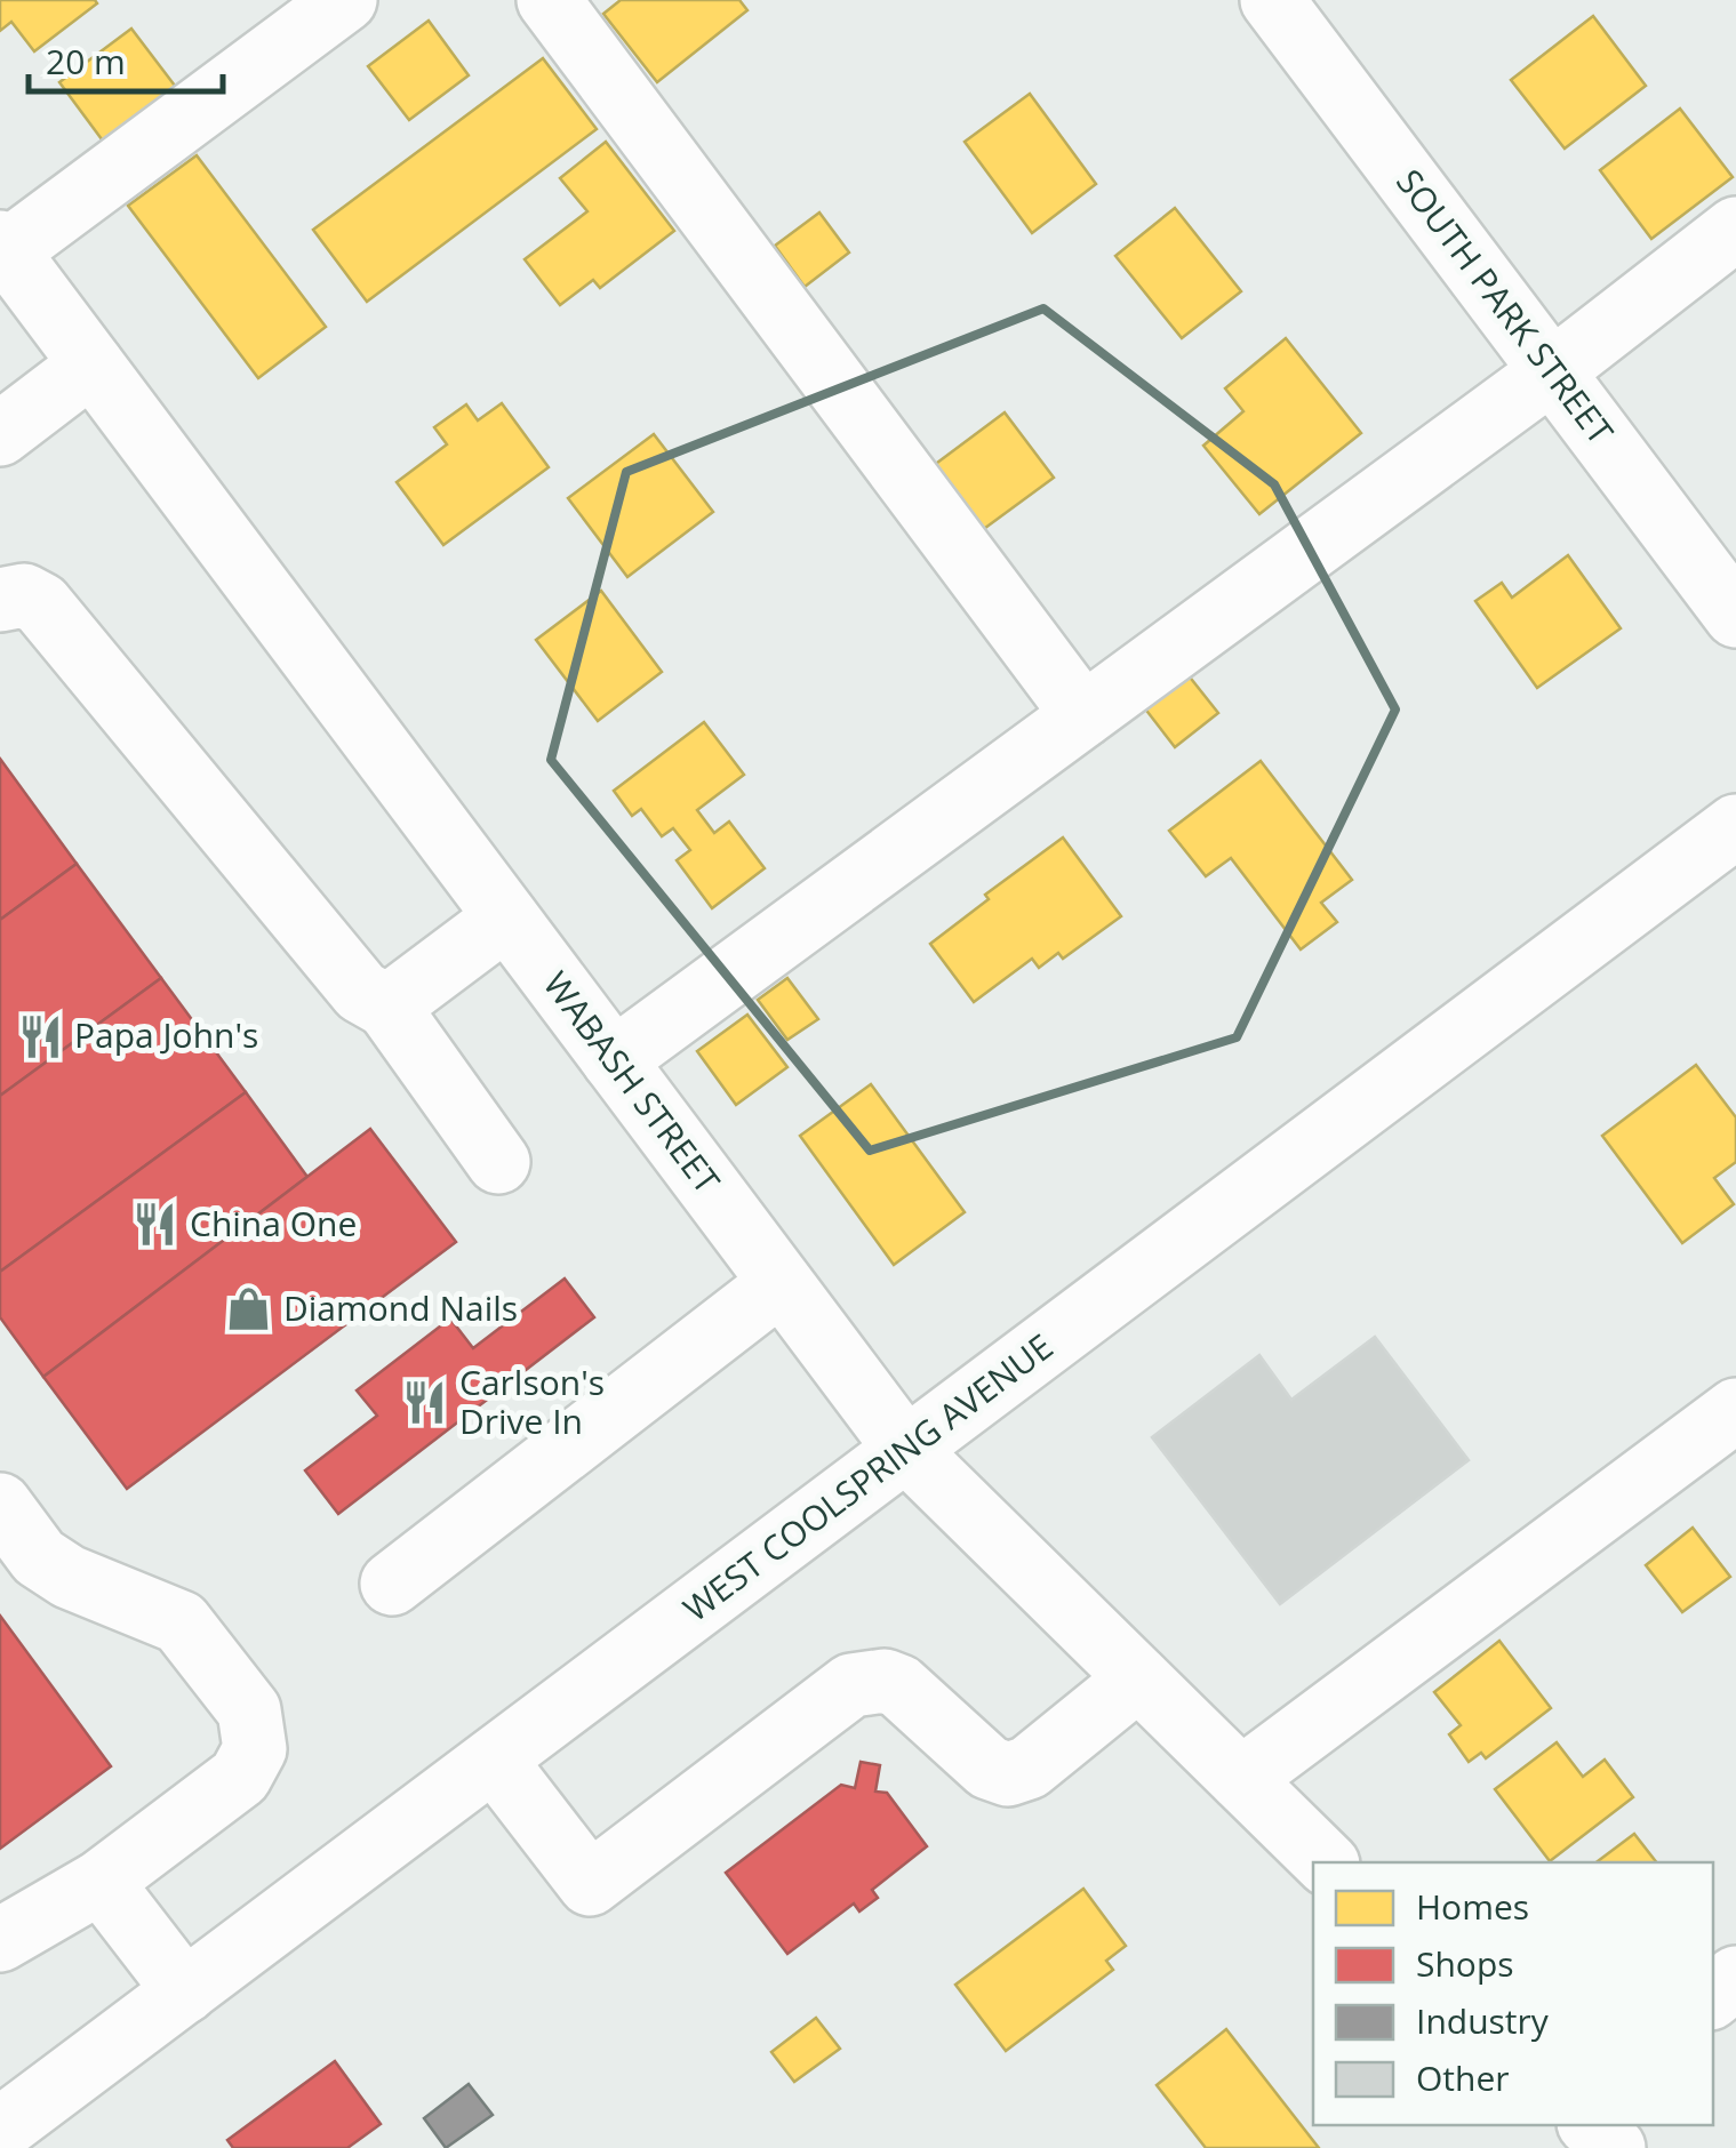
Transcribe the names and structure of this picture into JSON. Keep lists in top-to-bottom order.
{
  "streets": {
    "street": ["SOUTH PARK STREET", "WABASH STREET", "WEST COOLSPRING AVENUE"]
  },
  "crossings": [
    ["WABASH STREET", "WEST COOLSPRING AVENUE"]
  ],
  "places": {
    "restaurant": ["Papa John's", "China One", "Carlson's Drive In"],
    "shop": ["Diamond Nails"]
  },
  "legend": [
    "Homes",
    "Shops",
    "Industry",
    "Other"
  ],
  "scale_bar": "20 m"
}
